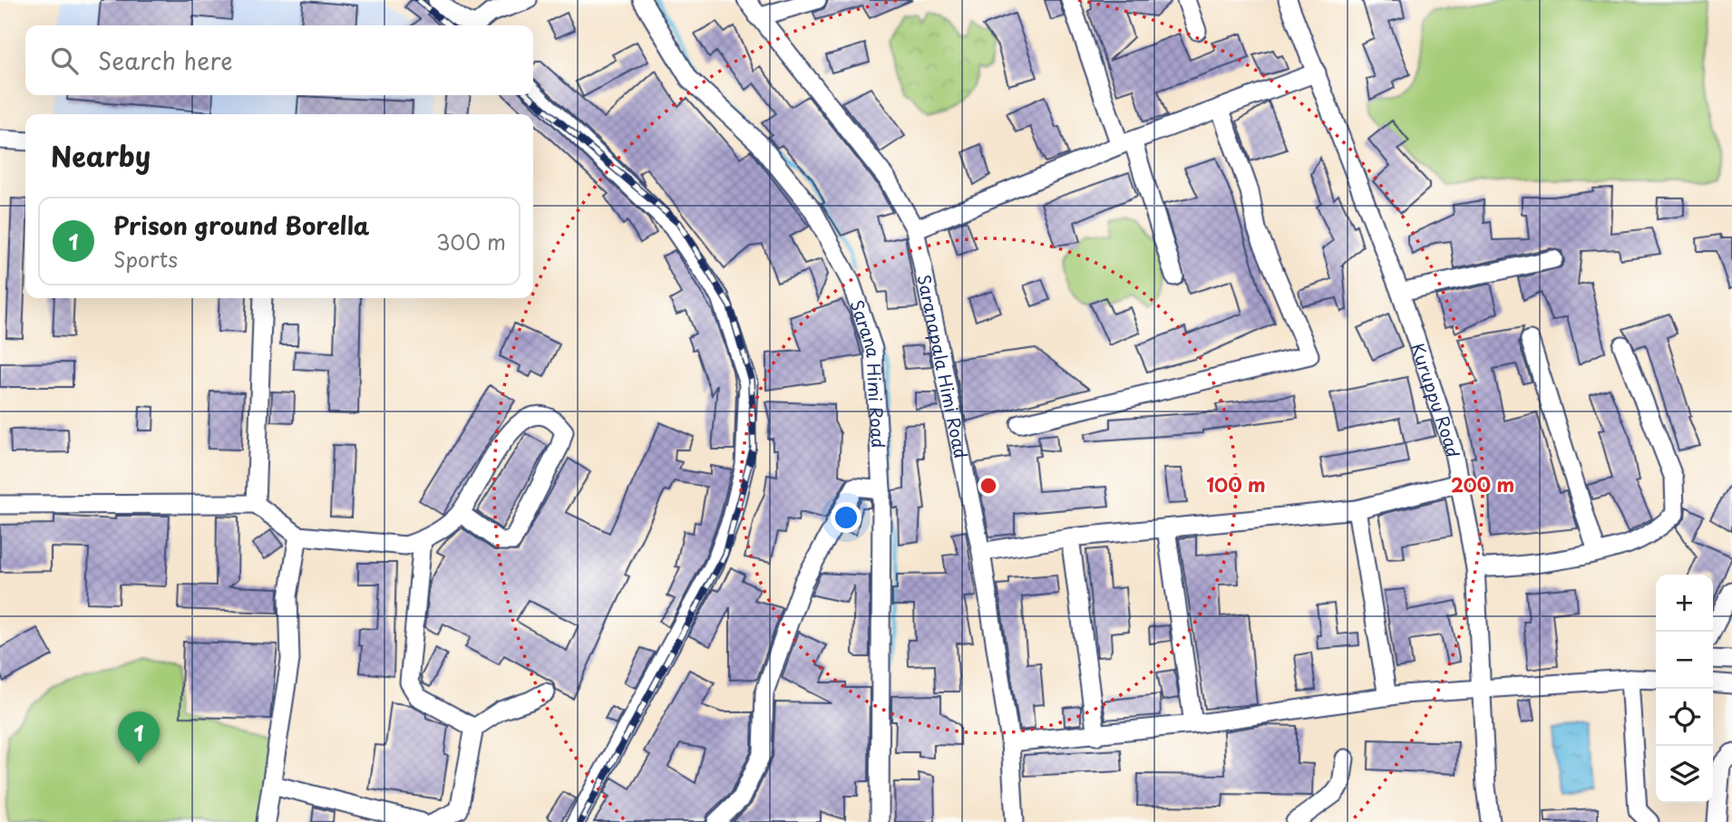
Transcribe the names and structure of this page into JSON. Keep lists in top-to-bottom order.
{
  "streets": {
    "street": ["Saranapala Himi Road", "Sarana Himi Road", "Kuruppu Road"]
  },
  "page": {
    "search": "Search here",
    "heading": "Nearby",
    "list": [
      {
        "mark": "1",
        "name": "Prison ground Borella",
        "note": "Sports",
        "value": "300 m"
      }
    ],
    "map_buttons": ["+", "−"],
    "pins": "1"
  },
  "rings": ["100 m", "200 m"]
}
